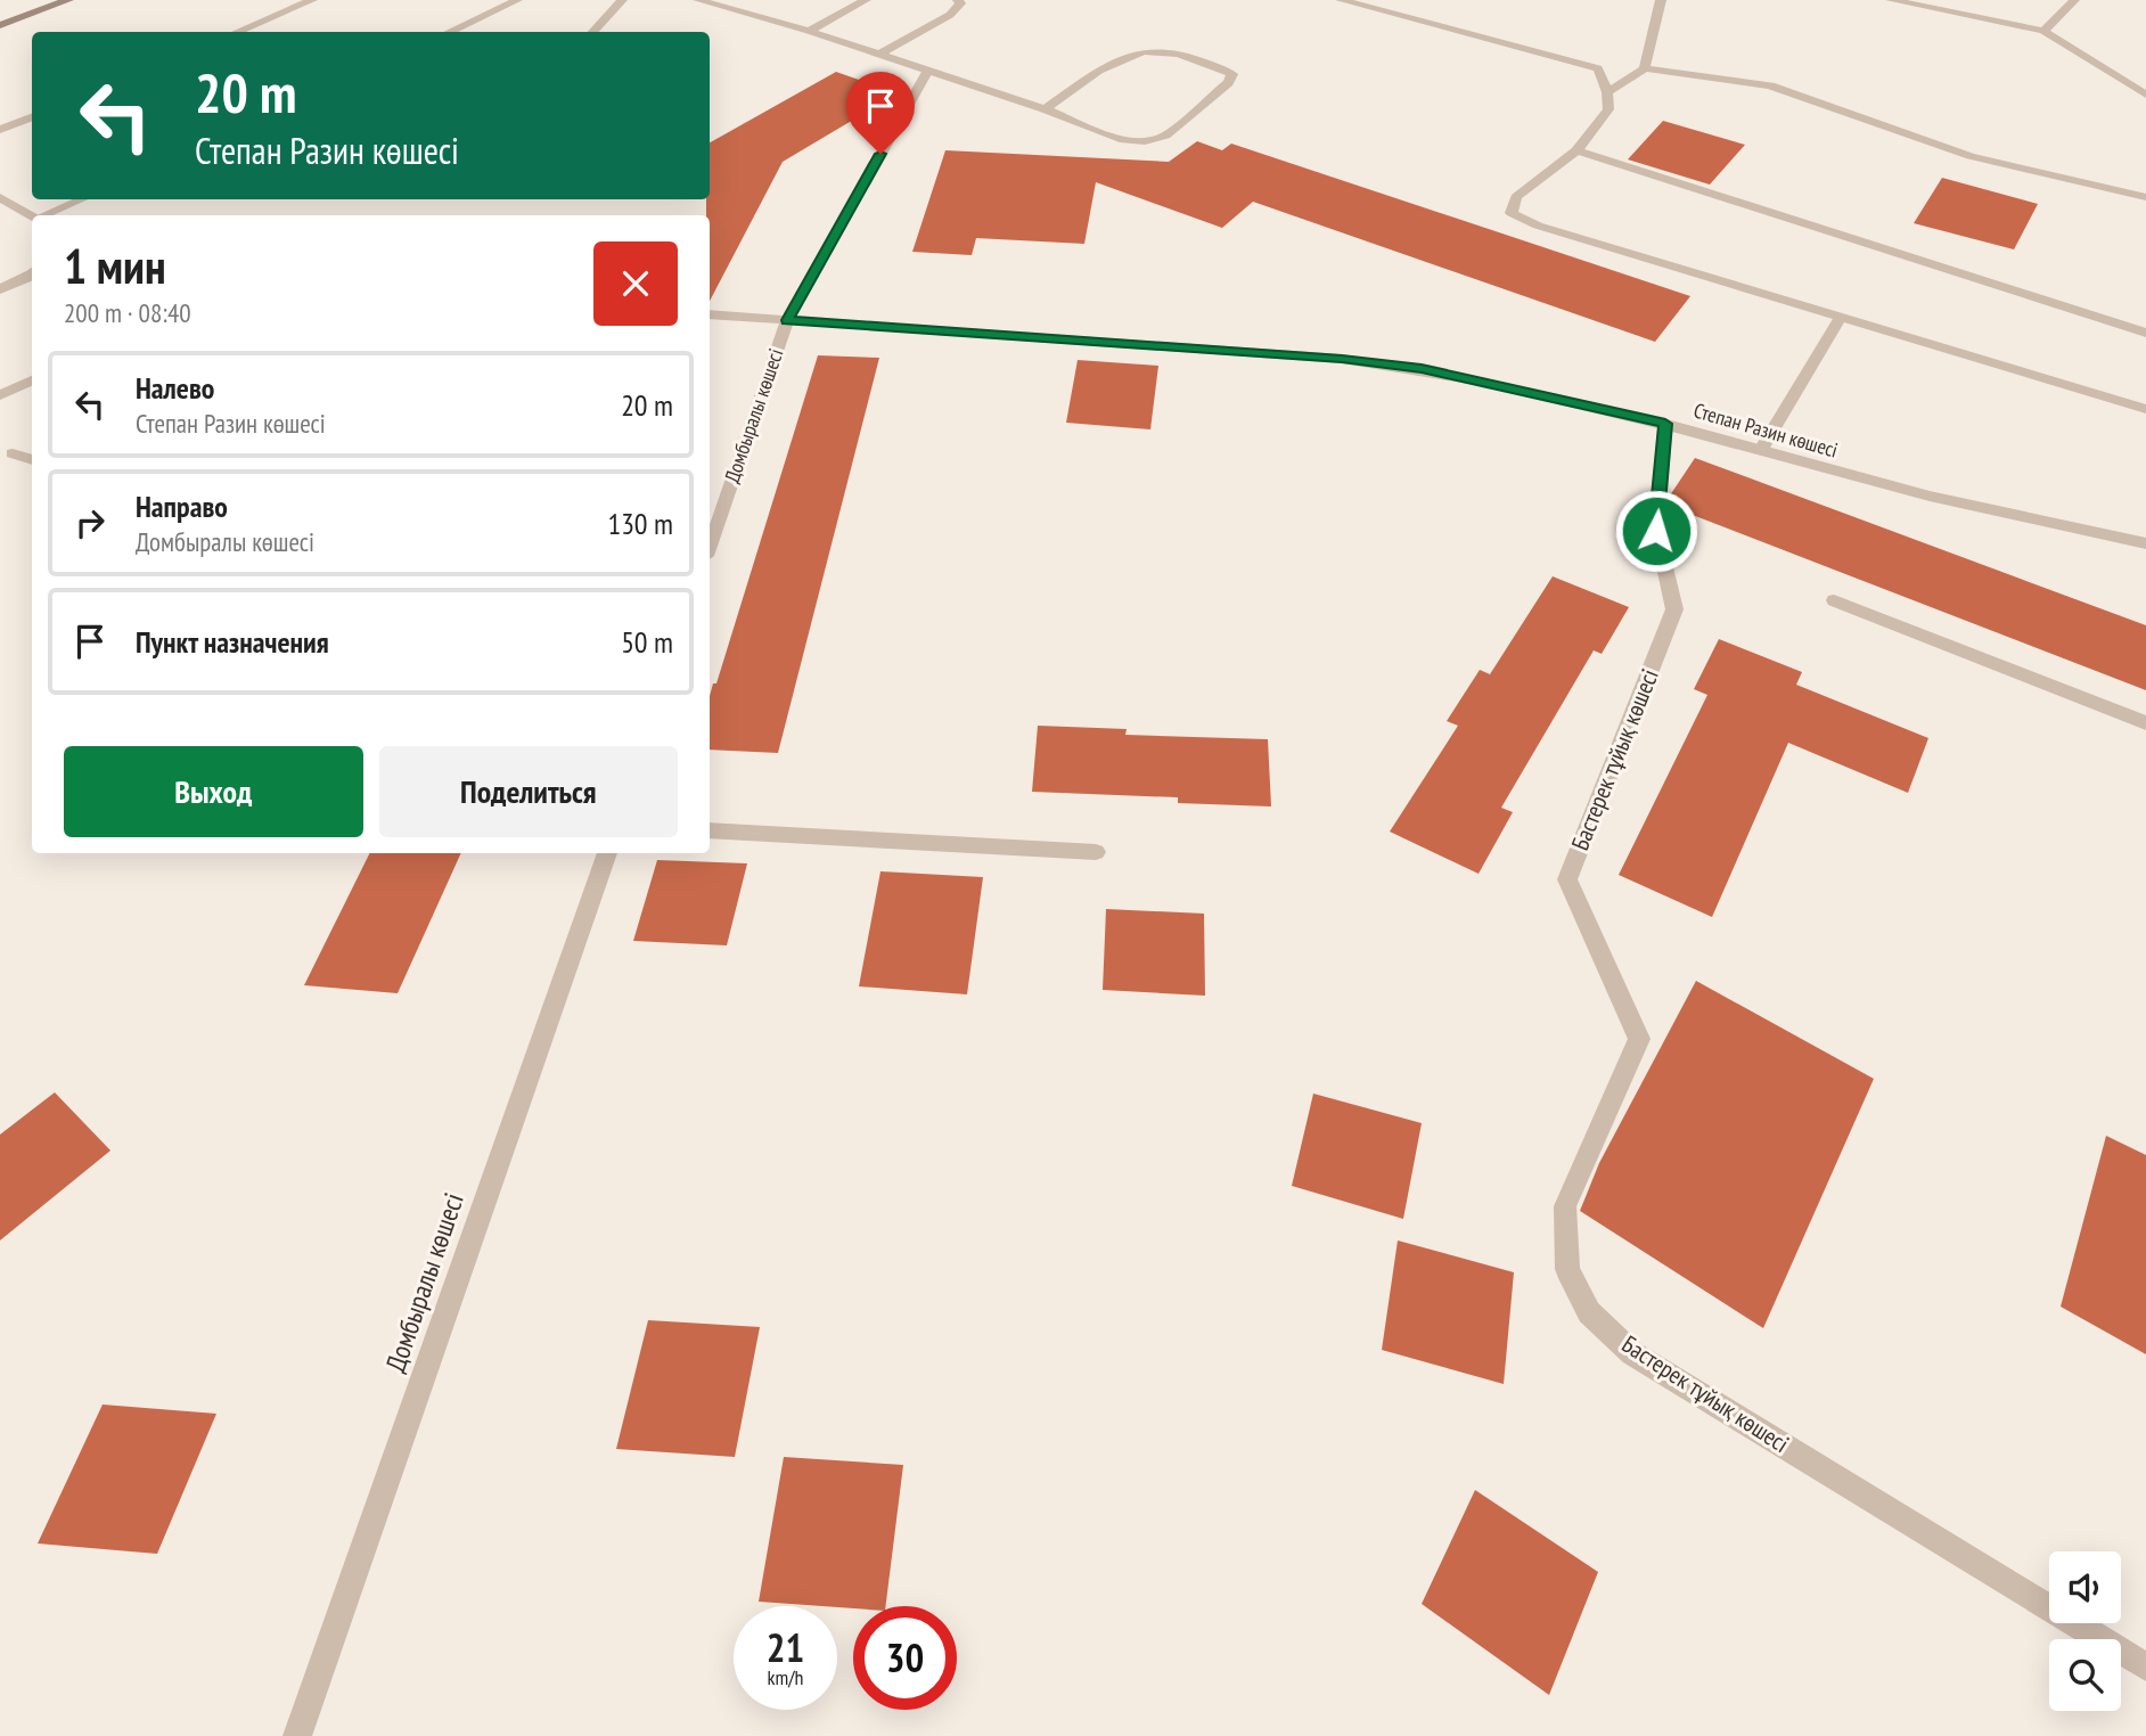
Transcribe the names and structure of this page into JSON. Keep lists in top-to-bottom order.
{
  "streets": {
    "street": ["Домбыралы көшесі", "Степан Разин көшесі", "Бастерек тұйық көшесі"]
  },
  "crossings": [
    ["Домбыралы көшесі", "Степан Разин көшесі"],
    ["Степан Разин көшесі", "Бастерек тұйық көшесі"]
  ],
  "page": {
    "turn": ["20 m", "Степан Разин көшесі"],
    "heading": ["1 мин", "200 m · 08:40"],
    "list": [
      {
        "name": "Налево",
        "note": "Степан Разин көшесі",
        "value": "20 m"
      },
      {
        "name": "Направо",
        "note": "Домбыралы көшесі",
        "value": "130 m"
      },
      {
        "name": "Пункт назначения",
        "value": "50 m"
      }
    ],
    "buttons": ["Выход", "Поделиться"],
    "speed": "21 km/h",
    "limit": "30"
  }
}
